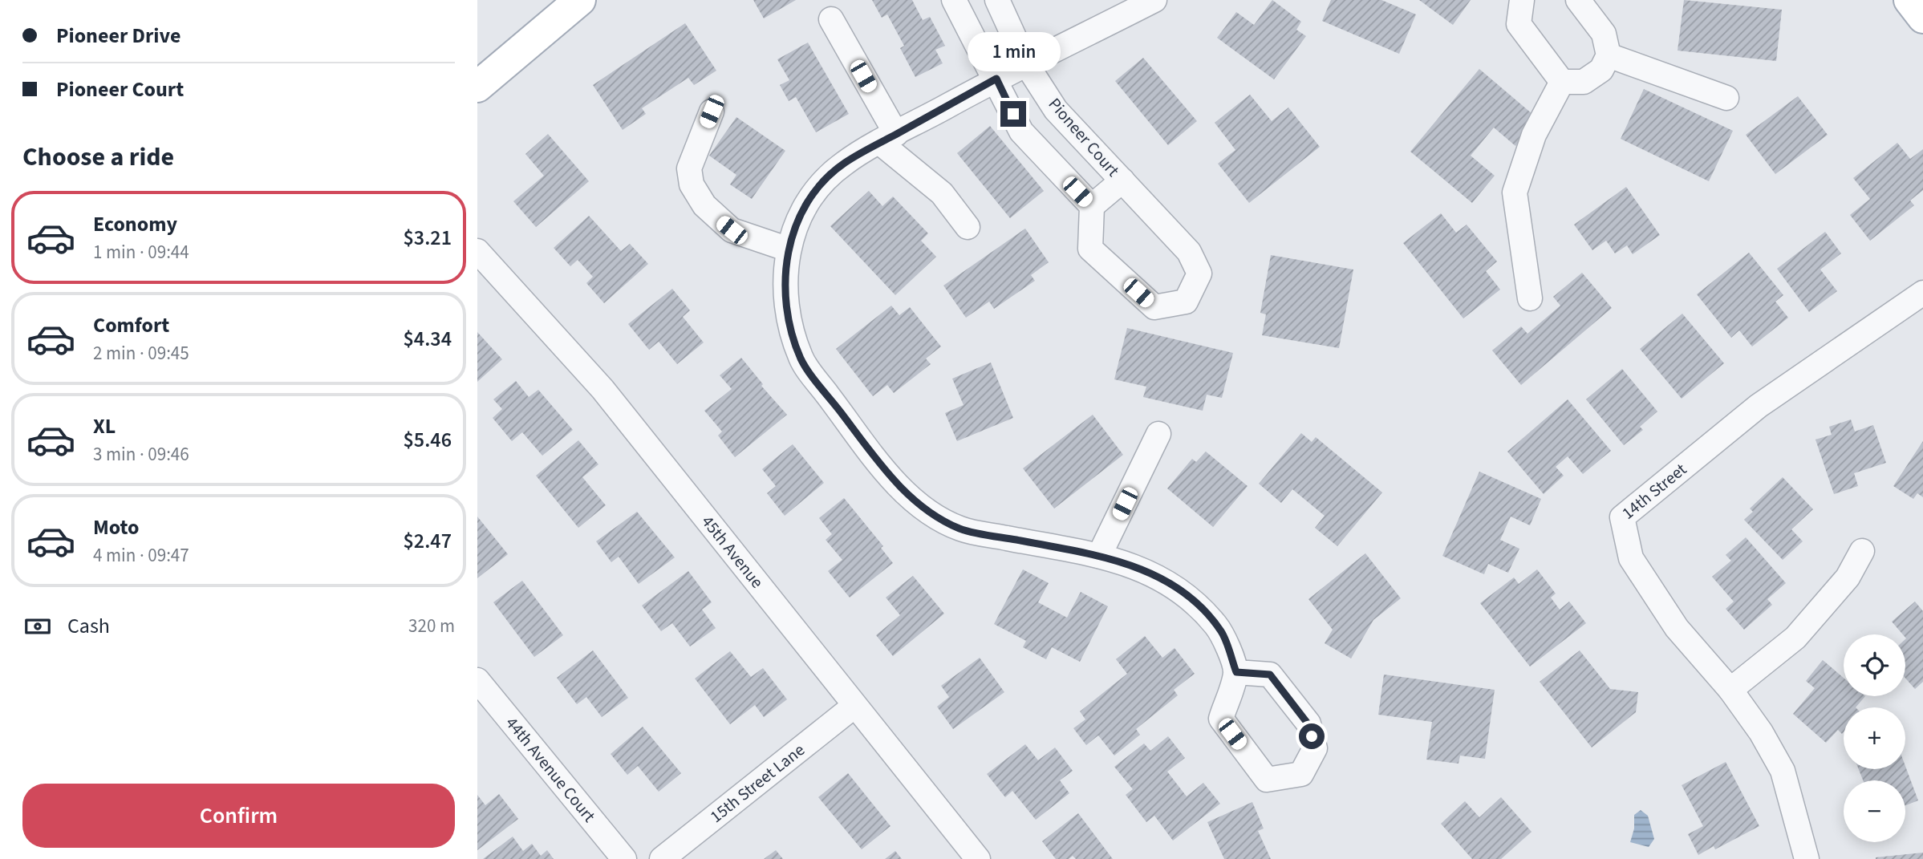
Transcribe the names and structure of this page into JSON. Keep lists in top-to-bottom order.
{
  "streets": {
    "street": [
      "Pioneer Court",
      "14th Street",
      "45th Avenue",
      "44th Avenue Court",
      "15th Street Lane"
    ]
  },
  "crossings": [
    ["45th Avenue", "15th Street Lane"]
  ],
  "page": {
    "banner": ["Pioneer Drive", "Pioneer Court"],
    "bubble": "1 min",
    "heading": "Choose a ride",
    "list": [
      {
        "name": "Economy",
        "note": "1 min · 09:44",
        "value": "$3.21"
      },
      {
        "name": "Comfort",
        "note": "2 min · 09:45",
        "value": "$4.34"
      },
      {
        "name": "XL",
        "note": "3 min · 09:46",
        "value": "$5.46"
      },
      {
        "name": "Moto",
        "note": "4 min · 09:47",
        "value": "$2.47"
      }
    ],
    "pay": ["Cash", "320 m"],
    "map_buttons": ["+", "−"],
    "buttons": "Confirm"
  }
}
